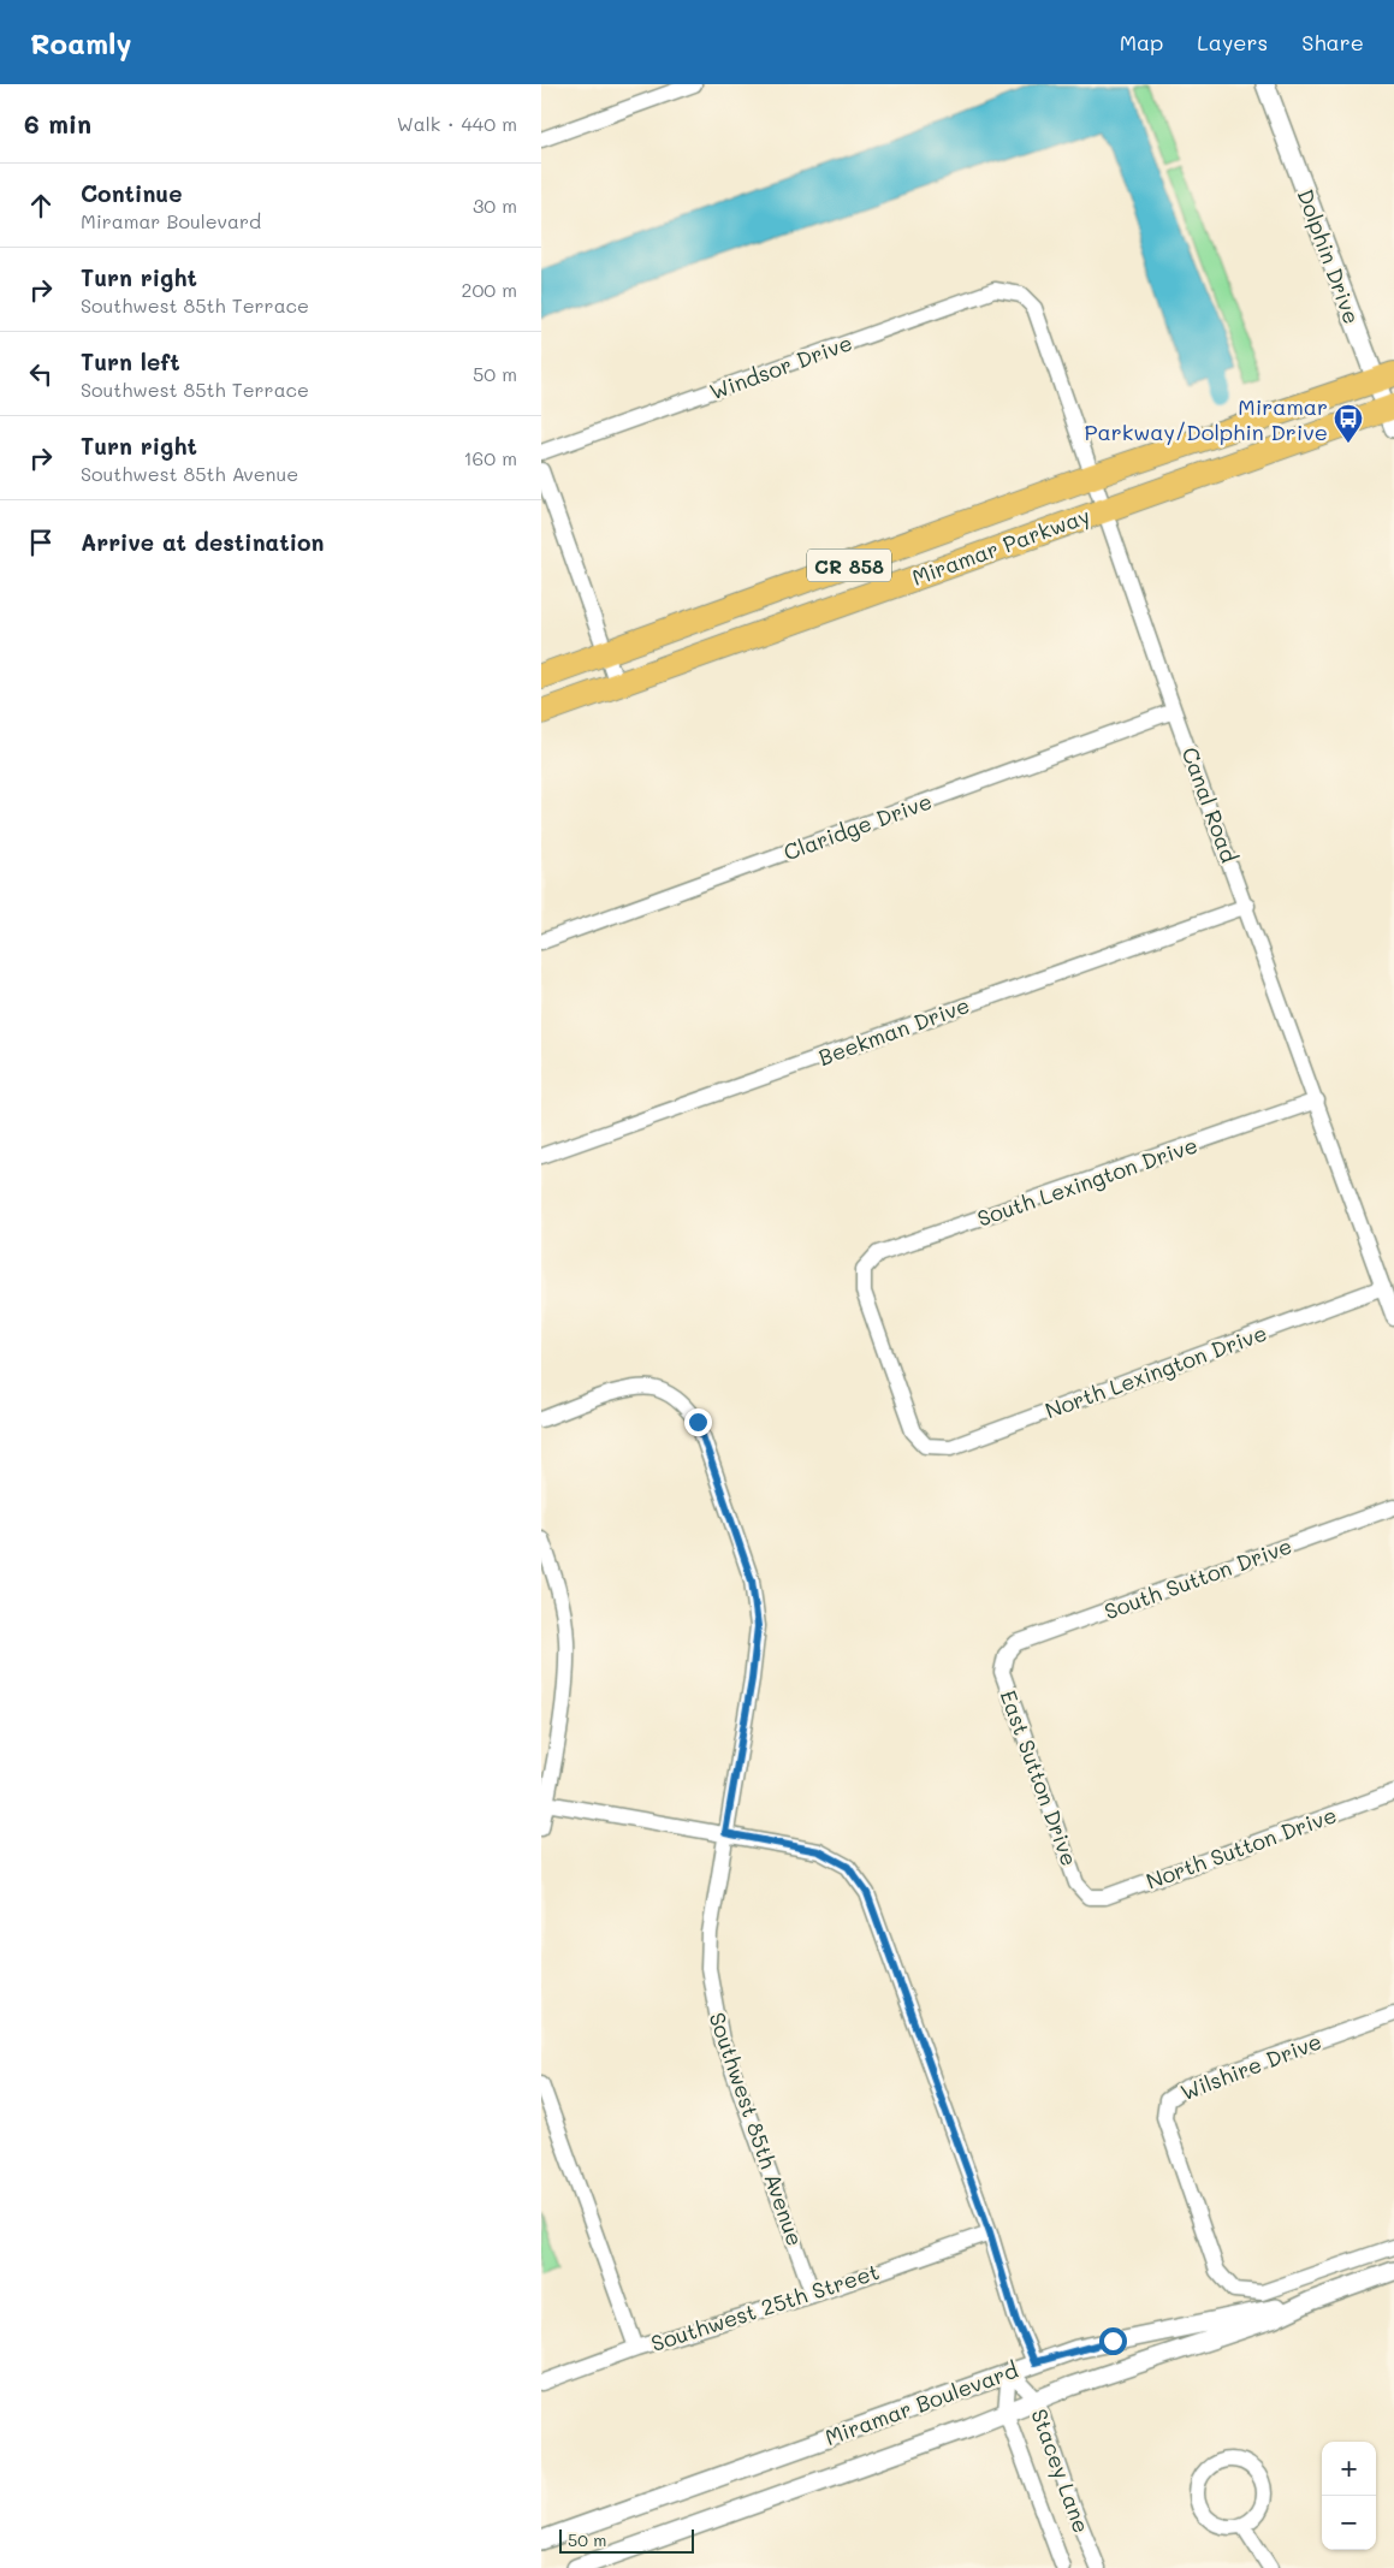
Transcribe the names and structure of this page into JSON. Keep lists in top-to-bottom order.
{
  "streets": {
    "main road": ["Miramar Parkway", "CR 858"],
    "street": [
      "Dolphin Drive",
      "Windsor Drive",
      "Canal Road",
      "Claridge Drive",
      "Beekman Drive",
      "South Lexington Drive",
      "North Lexington Drive",
      "South Sutton Drive",
      "East Sutton Drive",
      "North Sutton Drive",
      "Wilshire Drive",
      "Southwest 85th Avenue",
      "Southwest 25th Street",
      "Miramar Boulevard",
      "Stacey Lane"
    ]
  },
  "crossings": [
    ["Dolphin Drive", "Miramar Parkway"],
    ["Windsor Drive", "Canal Road"],
    ["Miramar Parkway", "Canal Road"],
    ["Canal Road", "Claridge Drive"],
    ["Canal Road", "Beekman Drive"],
    ["Canal Road", "South Lexington Drive"],
    ["Canal Road", "North Lexington Drive"],
    ["South Lexington Drive", "North Lexington Drive"],
    ["South Sutton Drive", "East Sutton Drive"],
    ["East Sutton Drive", "North Sutton Drive"],
    ["Southwest 85th Avenue", "Southwest 25th Street"],
    ["Miramar Boulevard", "Stacey Lane"]
  ],
  "places": {
    "bus stop": ["Miramar Parkway/Dolphin Drive"]
  },
  "scale_bar": "50 m",
  "page": {
    "header": "Roamly",
    "nav": ["Map", "Layers", "Share"],
    "heading": ["6 min", "Walk · 440 m"],
    "list": [
      ["Continue", "Miramar Boulevard", "30 m"],
      ["Turn right", "Southwest 85th Terrace", "200 m"],
      ["Turn left", "Southwest 85th Terrace", "50 m"],
      ["Turn right", "Southwest 85th Avenue", "160 m"],
      "Arrive at destination"
    ],
    "map_buttons": ["+", "−"],
    "scale": "50 m"
  }
}
